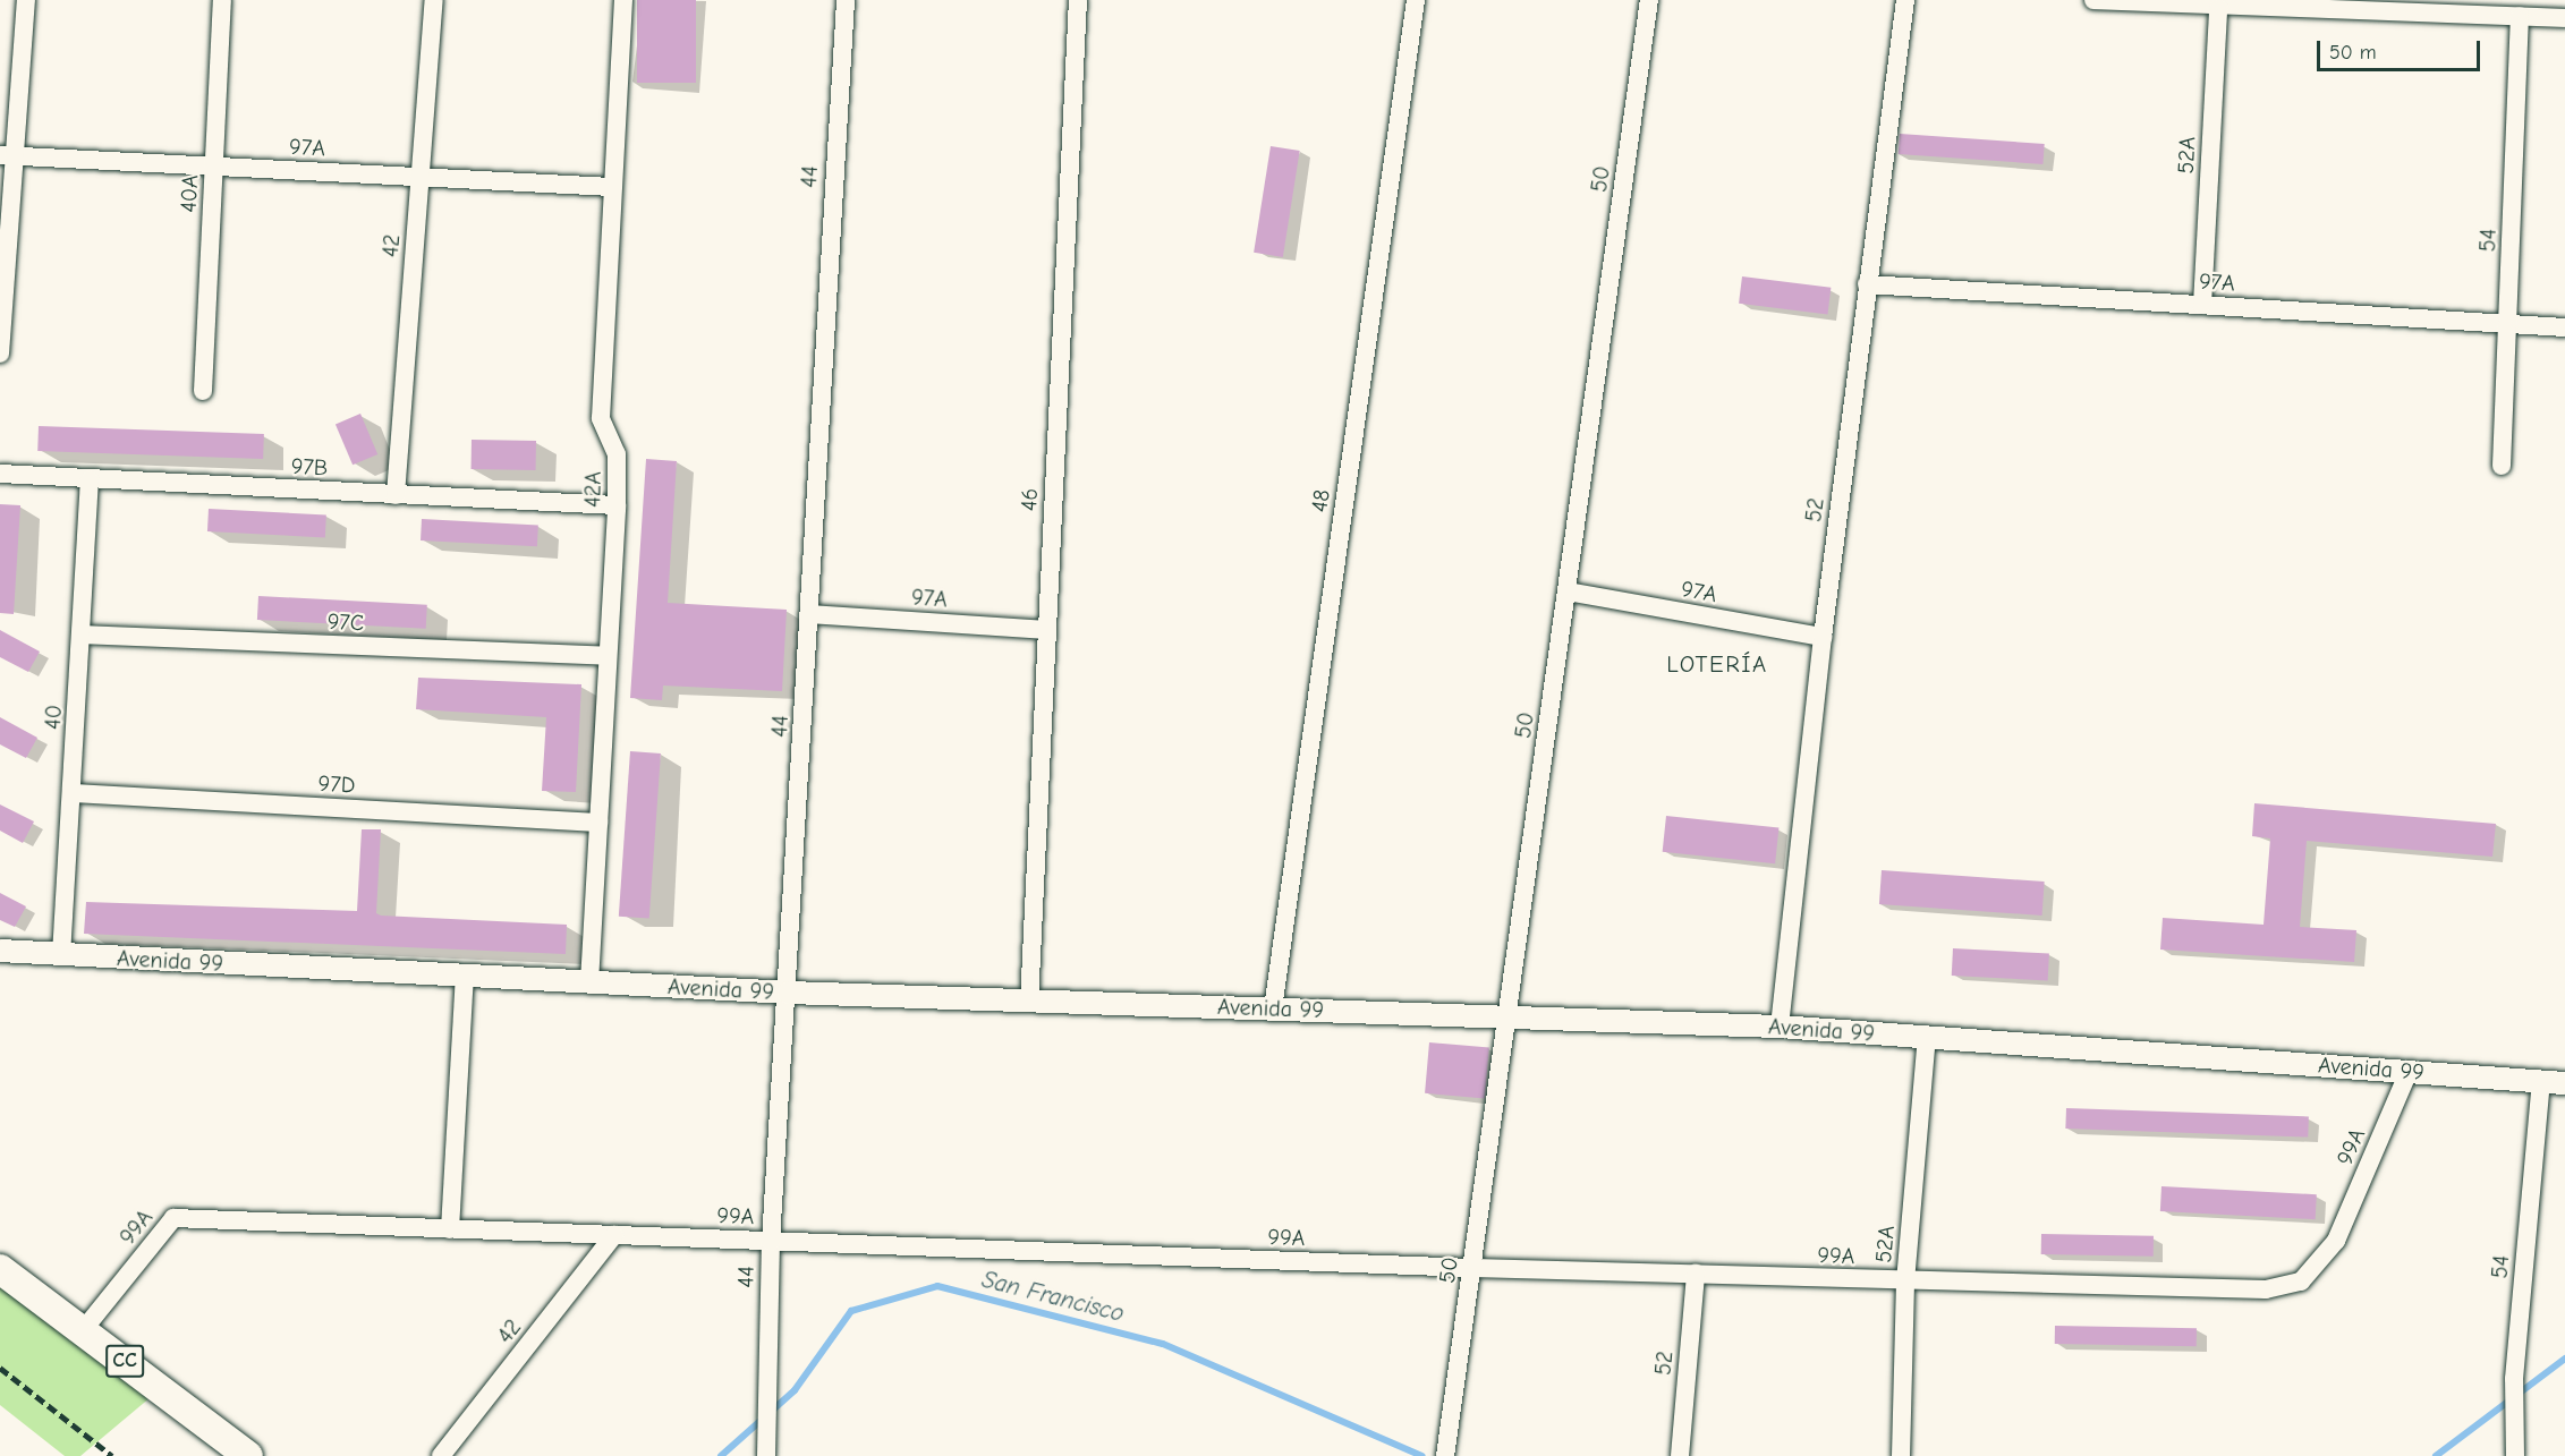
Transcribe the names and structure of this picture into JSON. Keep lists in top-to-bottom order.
{
  "streets": {
    "main road": ["CC"],
    "street": [
      "97A",
      "52A",
      "44",
      "50",
      "40A",
      "54",
      "42",
      "97B",
      "42A",
      "46",
      "48",
      "52",
      "97C",
      "40",
      "97D",
      "Avenida 99",
      "99A"
    ]
  },
  "crossings": [
    ["97A", "52A"],
    ["97A", "44"],
    ["97A", "50"],
    ["97A", "40A"],
    ["97A", "54"],
    ["97A", "42"],
    ["97A", "42A"],
    ["97A", "46"],
    ["97A", "52"],
    ["52A", "Avenida 99"],
    ["52A", "99A"],
    ["44", "Avenida 99"],
    ["44", "99A"],
    ["50", "Avenida 99"],
    ["50", "99A"],
    ["54", "Avenida 99"],
    ["42", "97B"],
    ["42", "99A"],
    ["97B", "42A"],
    ["97B", "40"],
    ["42A", "97C"],
    ["42A", "97D"],
    ["42A", "Avenida 99"],
    ["46", "Avenida 99"],
    ["48", "Avenida 99"],
    ["52", "Avenida 99"],
    ["52", "99A"],
    ["97C", "40"],
    ["40", "97D"],
    ["40", "Avenida 99"],
    ["Avenida 99", "99A"],
    ["99A", "CC"]
  ],
  "districts": ["LOTERÍA"],
  "water": ["San Francisco"],
  "scale_bar": "50 m"
}
